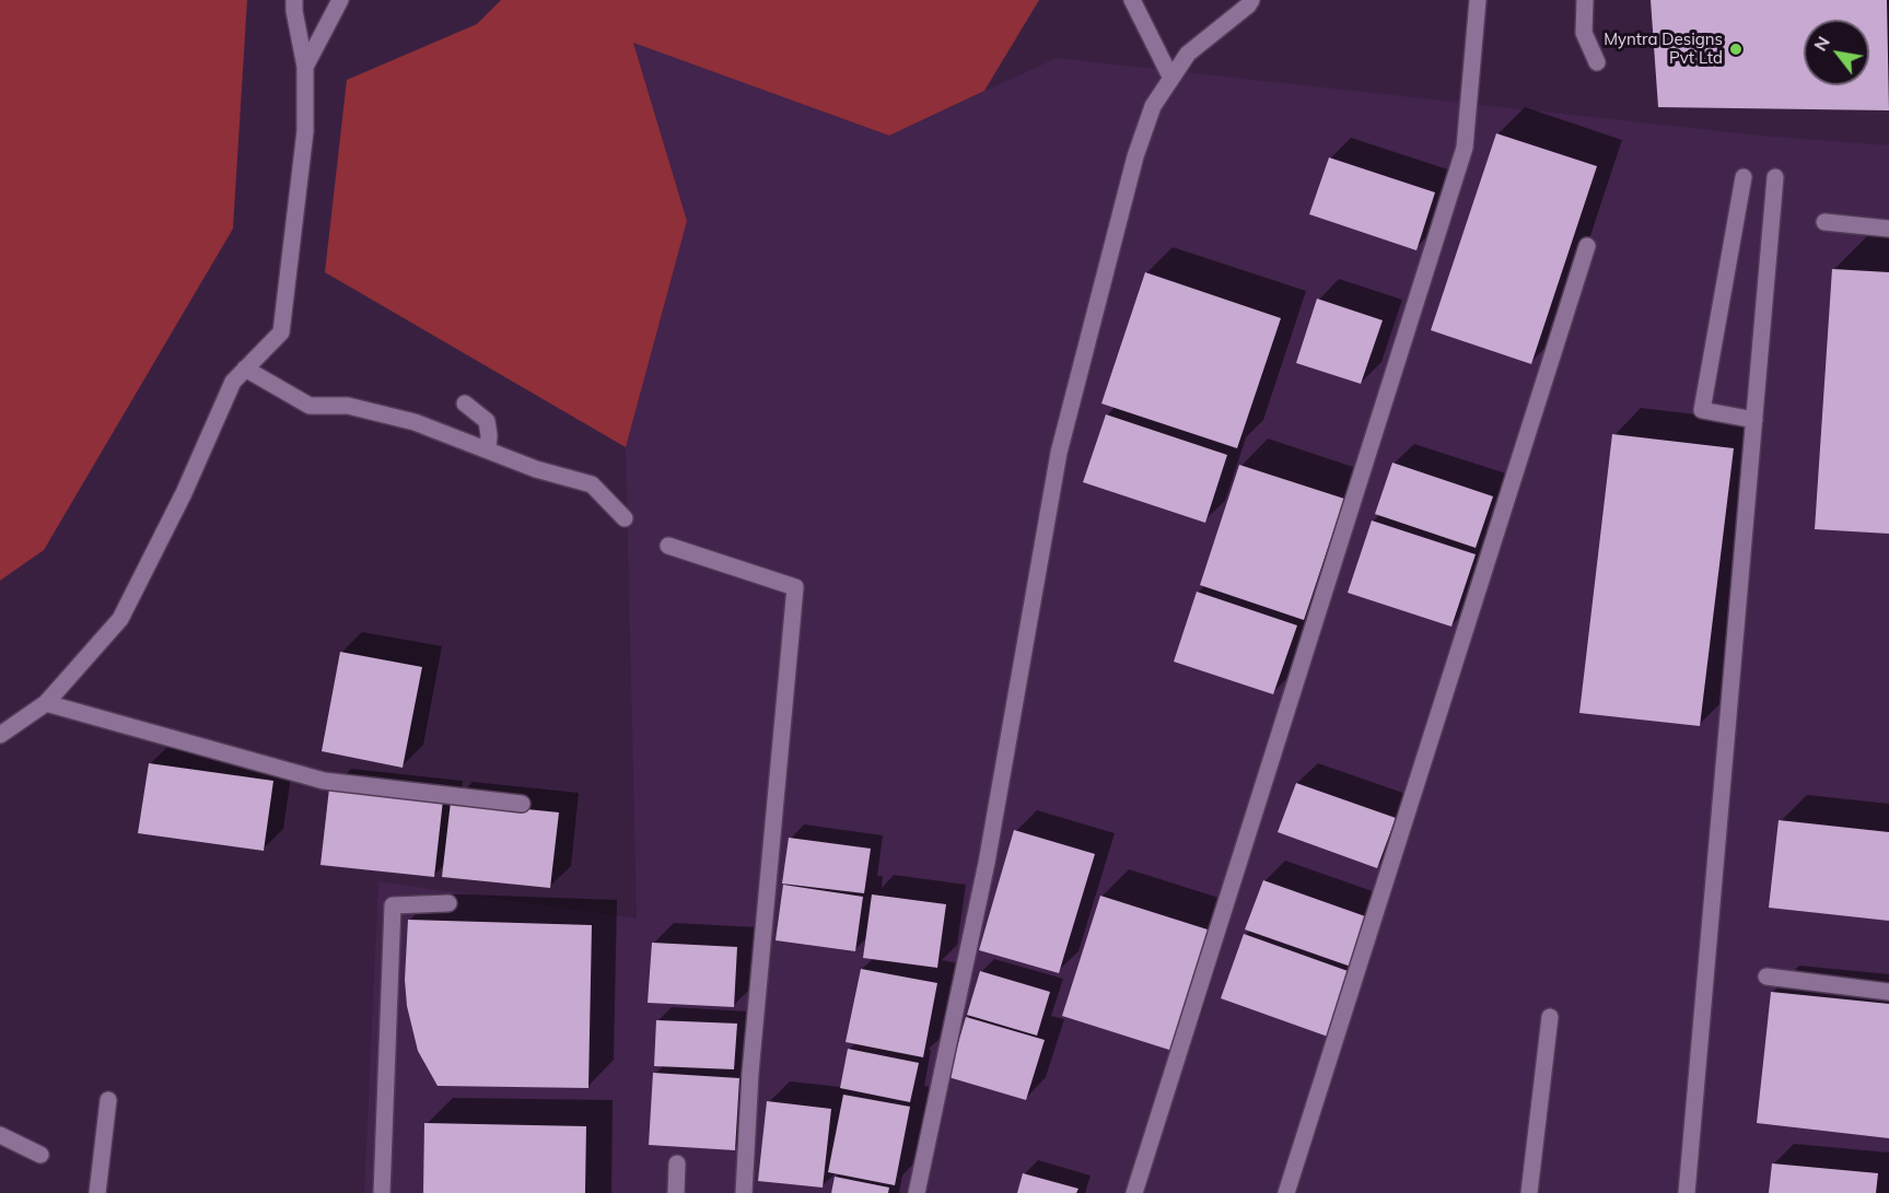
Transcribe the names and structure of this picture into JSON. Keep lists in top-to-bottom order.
{
  "places": ["Myntra Designs Pvt Ltd"],
  "north": "top left"
}
